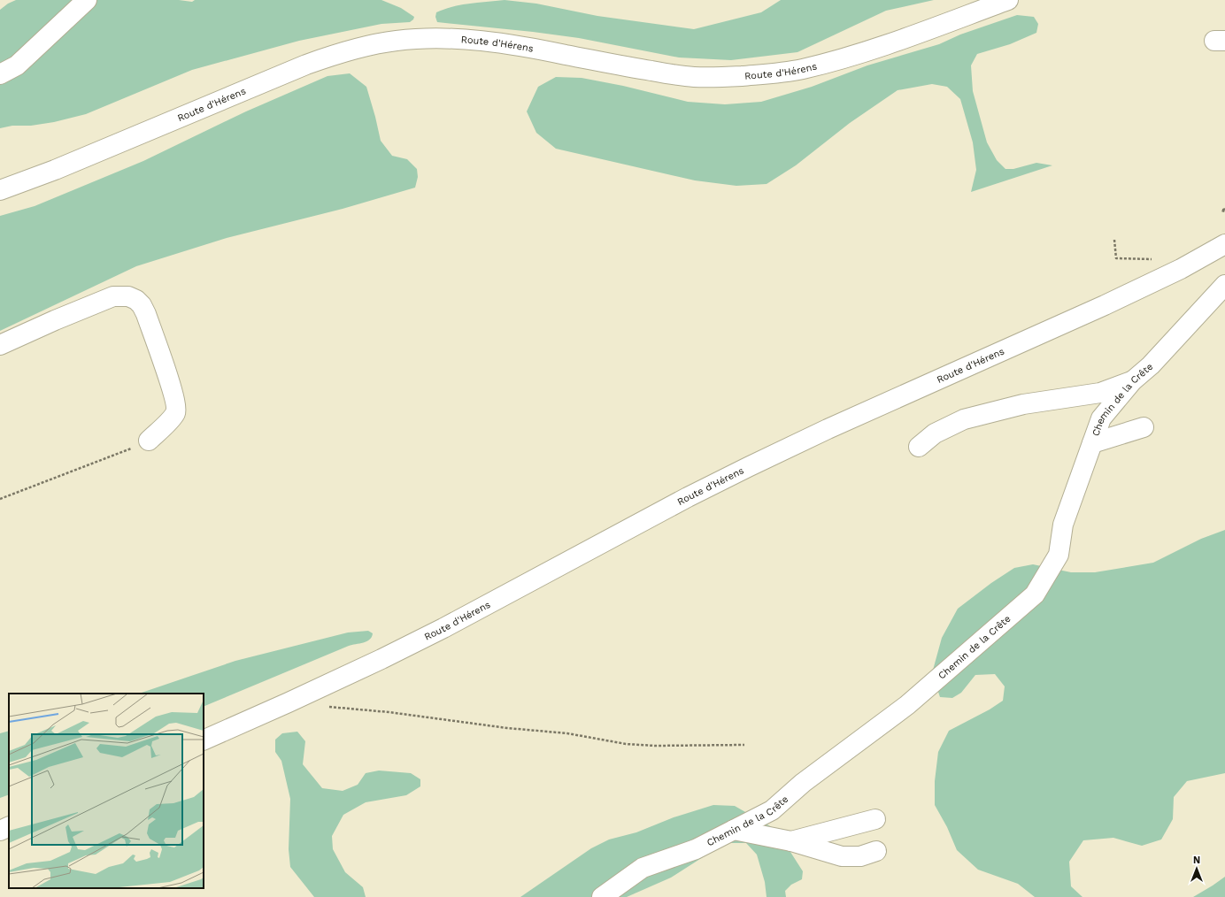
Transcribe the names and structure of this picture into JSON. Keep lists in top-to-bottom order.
{
  "streets": {
    "main road": ["Route d'Hérens", "Chemin de la Crête"]
  },
  "north": "top"
}
